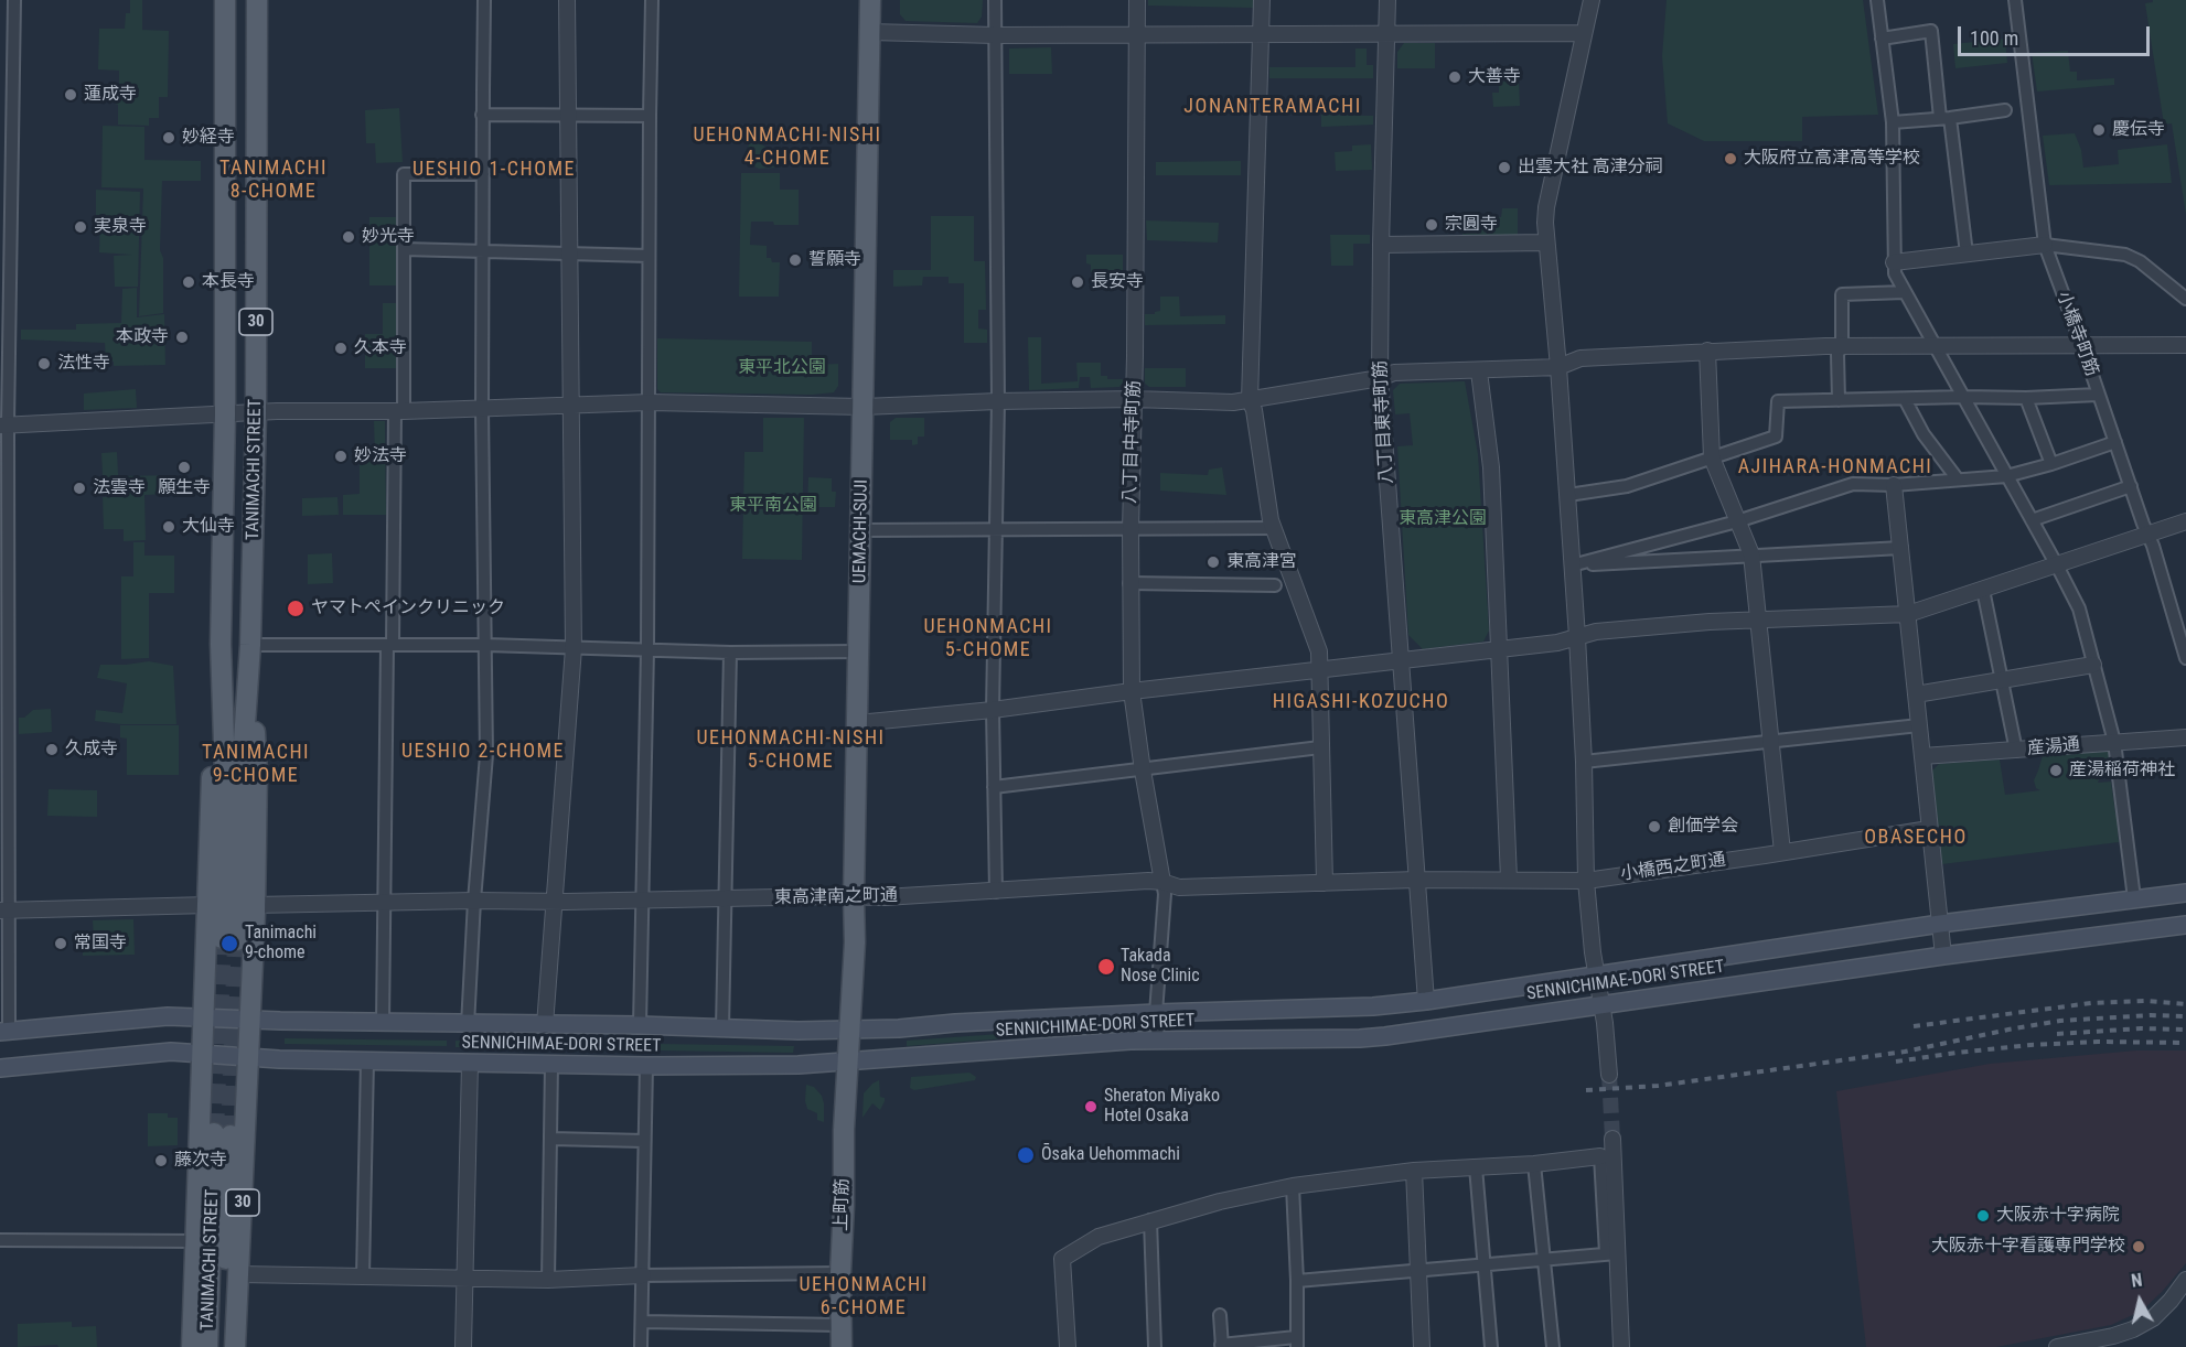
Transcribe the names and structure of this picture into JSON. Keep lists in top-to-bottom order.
{
  "streets": {
    "main road": [
      "30",
      "TANIMACHI STREET",
      "UEMACHI-SUJI",
      "SENNICHIMAE-DORI STREET",
      "上町筋"
    ],
    "street": [
      "小橋寺町筋",
      "八丁目東寺町筋",
      "八丁目中寺町筋",
      "産湯通",
      "小橋西之町通",
      "東高津南之町通"
    ]
  },
  "crossings": [
    ["30", "TANIMACHI STREET"],
    ["30", "東高津南之町通"],
    ["30", "SENNICHIMAE-DORI STREET"],
    ["八丁目東寺町筋", "小橋西之町通"],
    ["八丁目東寺町筋", "東高津南之町通"],
    ["八丁目東寺町筋", "SENNICHIMAE-DORI STREET"],
    ["八丁目中寺町筋", "東高津南之町通"],
    ["UEMACHI-SUJI", "東高津南之町通"],
    ["UEMACHI-SUJI", "SENNICHIMAE-DORI STREET"],
    ["UEMACHI-SUJI", "上町筋"],
    ["小橋西之町通", "東高津南之町通"],
    ["SENNICHIMAE-DORI STREET", "上町筋"]
  ],
  "districts": [
    "JONANTERAMACHI",
    "UEHONMACHI-NISHI 4-CHOME",
    "TANIMACHI 8-CHOME",
    "UESHIO 1-CHOME",
    "AJIHARA-HONMACHI",
    "UEHONMACHI 5-CHOME",
    "HIGASHI-KOZUCHO",
    "UEHONMACHI-NISHI 5-CHOME",
    "UESHIO 2-CHOME",
    "TANIMACHI 9-CHOME",
    "OBASECHO",
    "UEHONMACHI 6-CHOME"
  ],
  "parks": ["東平北公園", "東平南公園", "東高津公園"],
  "places": [
    "大善寺",
    "蓮成寺",
    "慶伝寺",
    "妙経寺",
    "大阪府立高津高等学校",
    "出雲大社 高津分祠",
    "宗圓寺",
    "実泉寺",
    "妙光寺",
    "誓願寺",
    "本長寺",
    "長安寺",
    "本政寺",
    "久本寺",
    "法性寺",
    "妙法寺",
    "願生寺",
    "法雲寺",
    "大仙寺",
    "東高津宮",
    "ヤマトペインクリニック",
    "久成寺",
    "産湯稲荷神社",
    "創価学会",
    "常国寺",
    "Tanimachi 9-chome",
    "Takada Nose Clinic",
    "Sheraton Miyako Hotel Osaka",
    "Ōsaka Uehommachi",
    "藤次寺",
    "大阪赤十字病院",
    "大阪赤十字看護専門学校"
  ],
  "scale_bar": "100 m",
  "north": "top"
}
